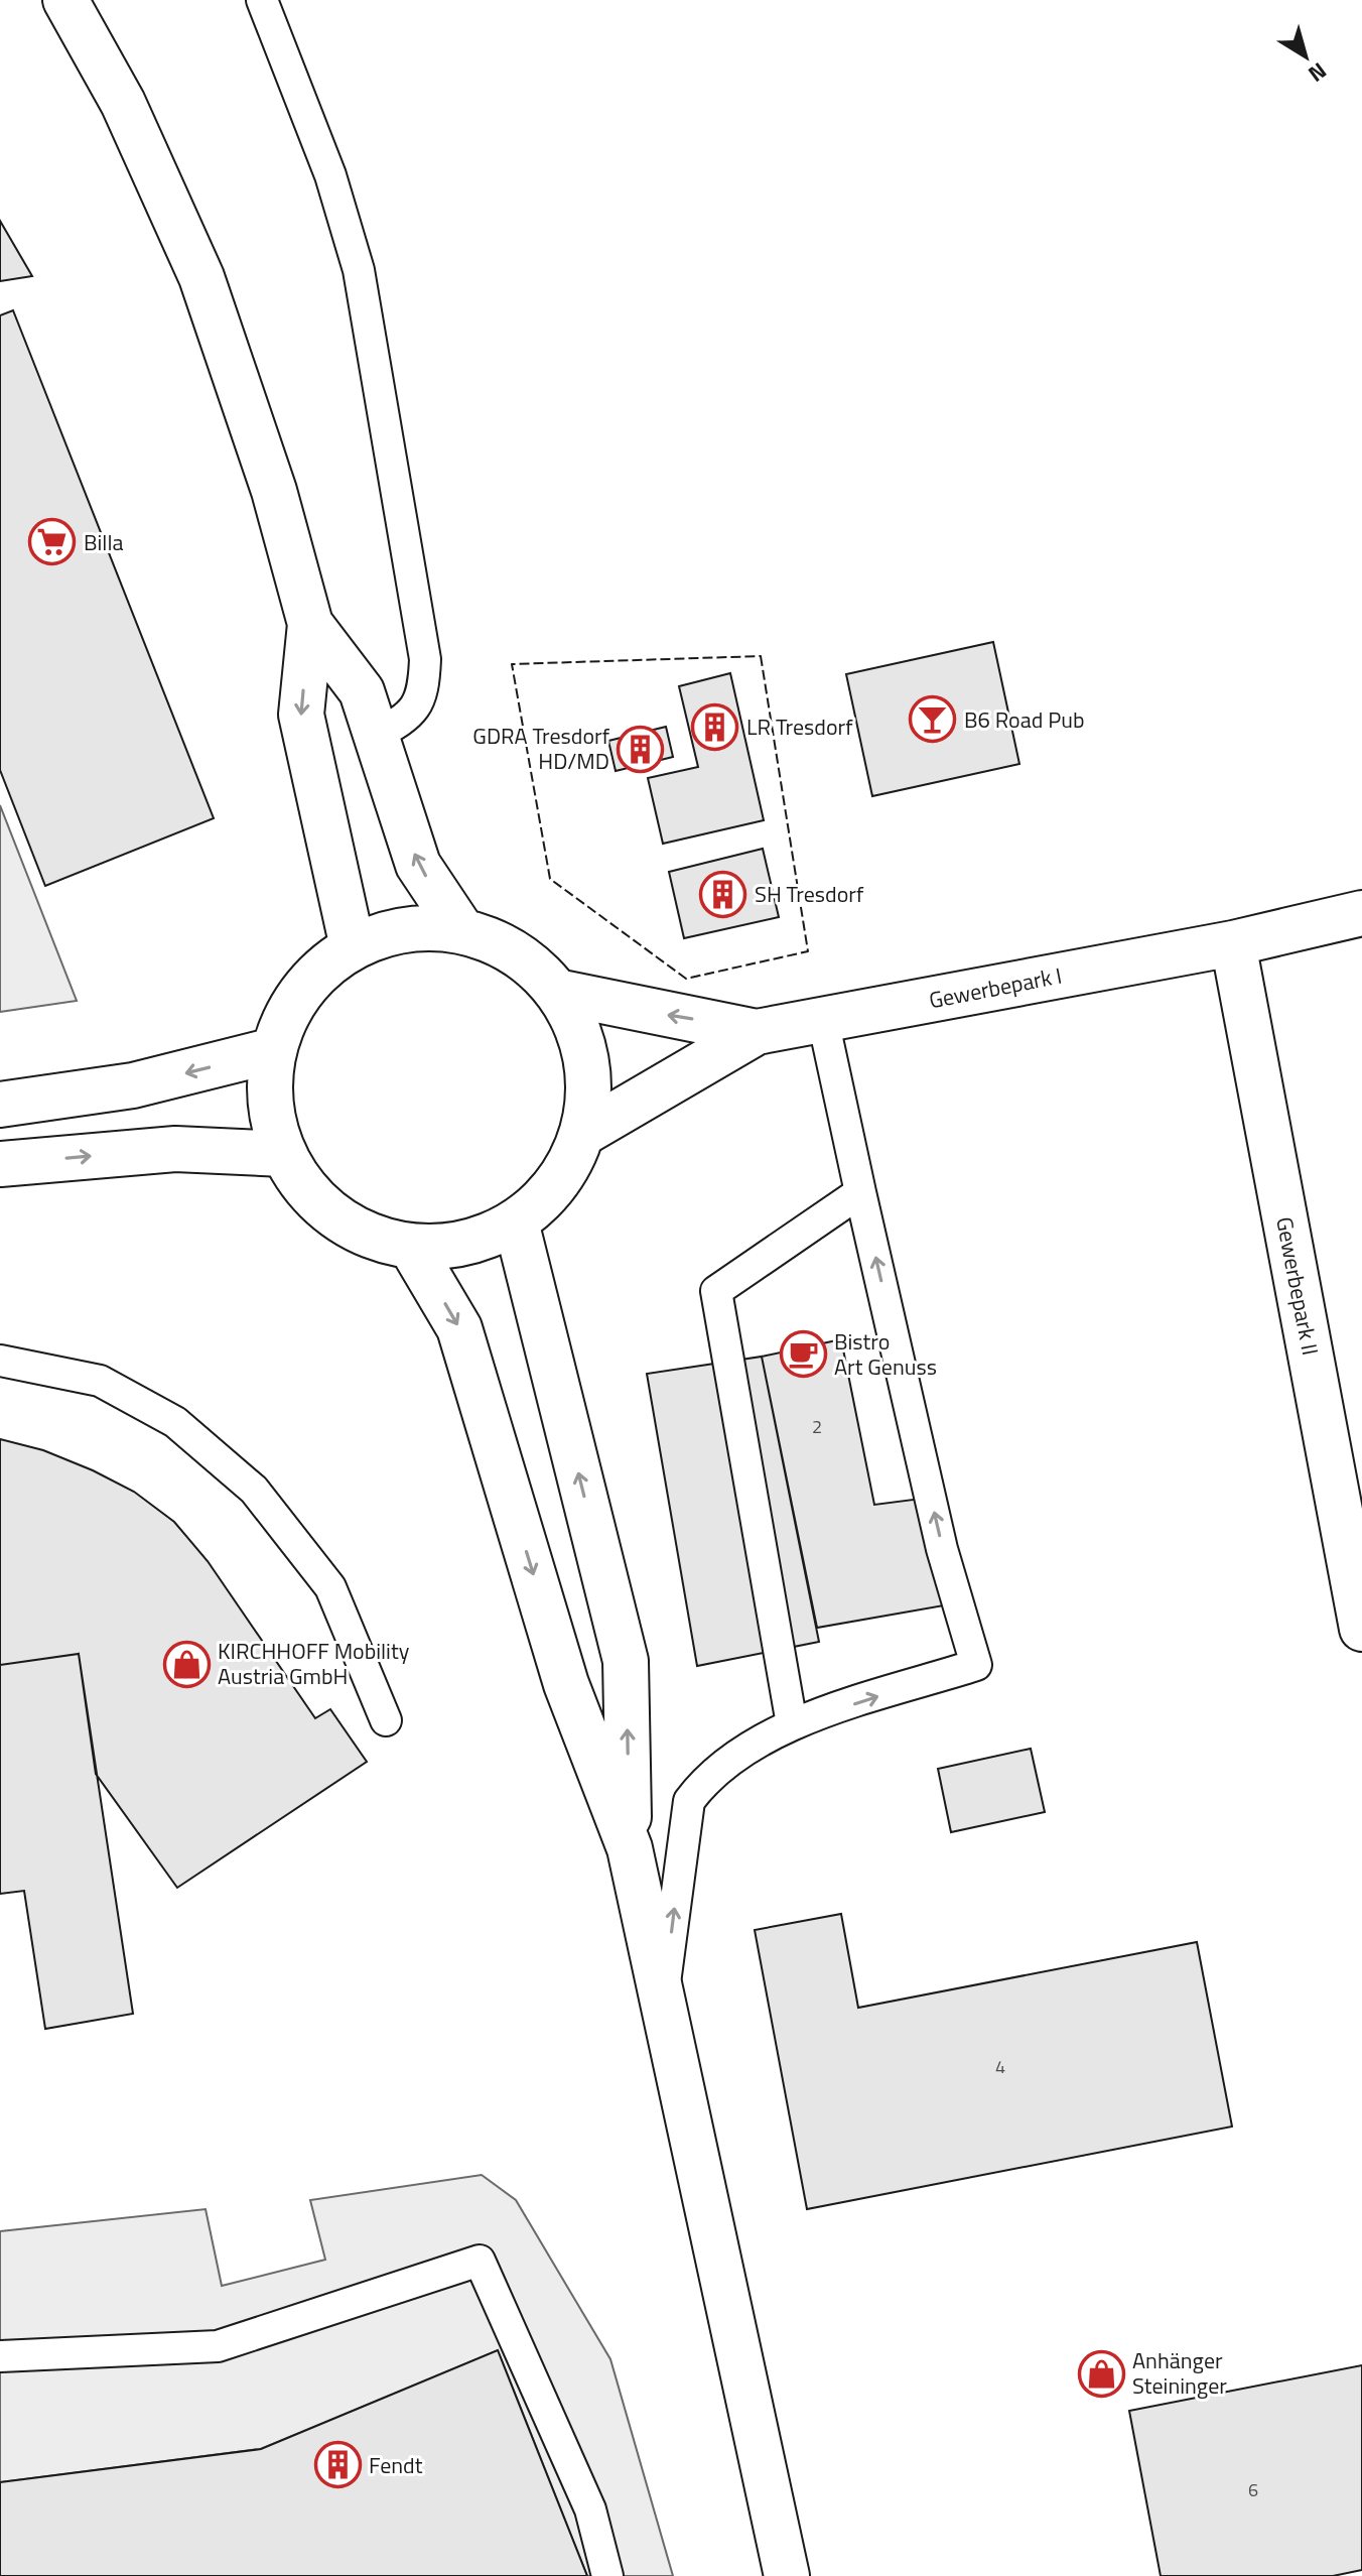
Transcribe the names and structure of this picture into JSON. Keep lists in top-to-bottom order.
{
  "streets": {
    "main road": ["Gewerbepark I", "Gewerbepark II"]
  },
  "crossings": [
    ["Gewerbepark I", "Gewerbepark II"]
  ],
  "places": {
    "supermarket": ["Billa"],
    "bar": ["B6 Road Pub"],
    "building": [
      "LR Tresdorf",
      "GDRA Tresdorf HD/MD",
      "SH Tresdorf",
      "Fendt"
    ],
    "cafe": ["Bistro Art Genuss"],
    "shop": ["KIRCHHOFF Mobility Austria GmbH", "Anhänger Steininger"]
  },
  "house_numbers": ["2", "4", "6"],
  "north": "bottom right"
}
